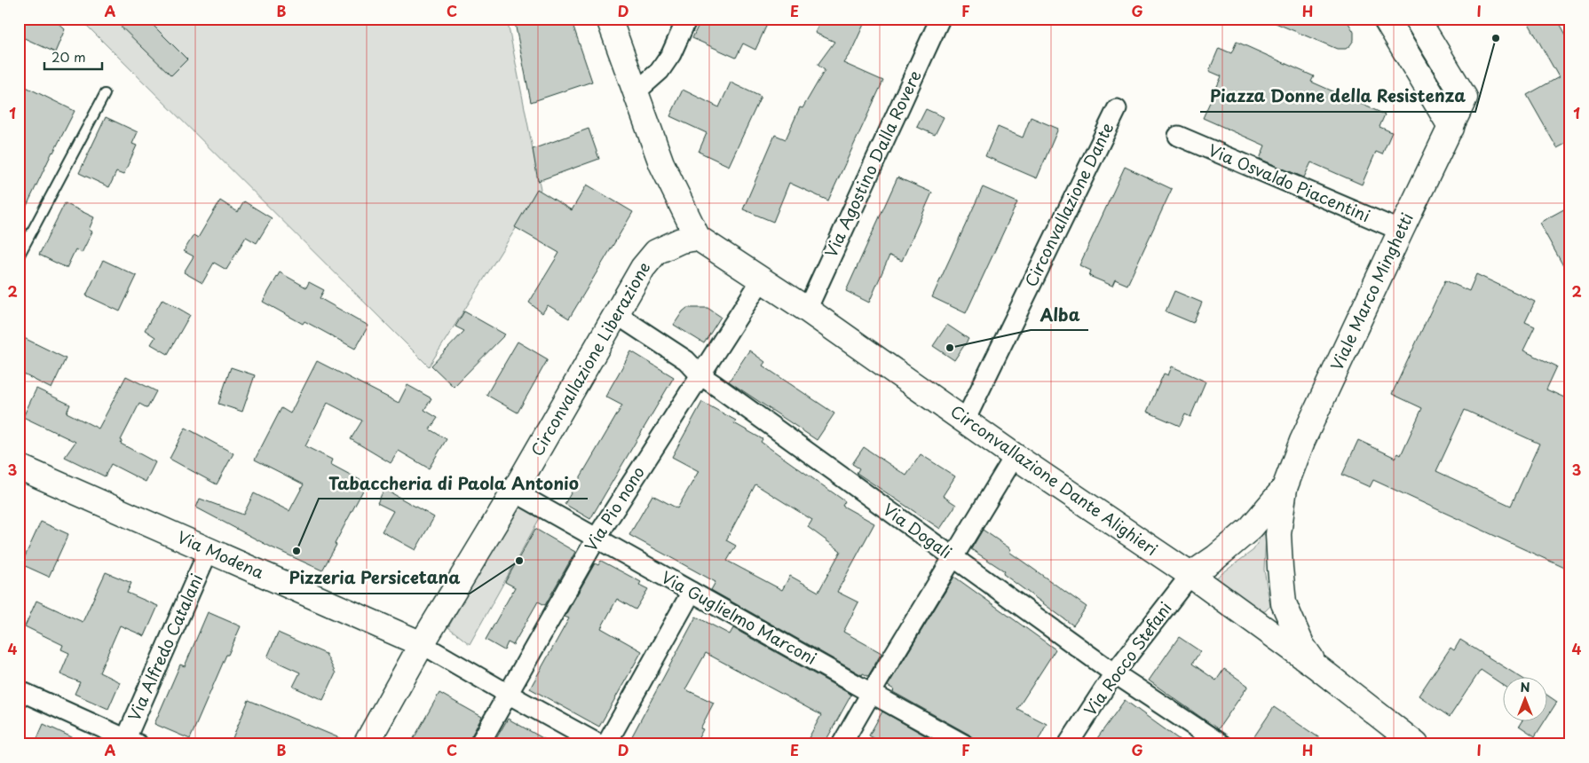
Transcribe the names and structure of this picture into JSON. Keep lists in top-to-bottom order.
{
  "streets": {
    "main road": [
      "Viale Marco Minghetti",
      "Circonvallazione Liberazione",
      "Circonvallazione Dante Alighieri",
      "Via Modena"
    ],
    "street": [
      "Via Agostino Dalla Rovere",
      "Via Osvaldo Piacentini",
      "Circonvallazione Dante",
      "Via Pio nono",
      "Via Dogali",
      "Via Guglielmo Marconi",
      "Via Alfredo Catalani",
      "Via Rocco Stefani"
    ]
  },
  "crossings": [
    ["Via Agostino Dalla Rovere", "Circonvallazione Dante Alighieri"],
    ["Via Osvaldo Piacentini", "Viale Marco Minghetti"],
    ["Circonvallazione Dante", "Circonvallazione Dante Alighieri"],
    ["Viale Marco Minghetti", "Circonvallazione Dante Alighieri"],
    ["Viale Marco Minghetti", "Via Rocco Stefani"],
    ["Circonvallazione Liberazione", "Circonvallazione Dante Alighieri"],
    ["Circonvallazione Liberazione", "Via Dogali"],
    ["Circonvallazione Liberazione", "Via Modena"],
    ["Circonvallazione Liberazione", "Via Guglielmo Marconi"],
    ["Circonvallazione Dante Alighieri", "Via Pio nono"],
    ["Circonvallazione Dante Alighieri", "Via Rocco Stefani"],
    ["Via Pio nono", "Via Dogali"],
    ["Via Pio nono", "Via Guglielmo Marconi"],
    ["Via Dogali", "Via Rocco Stefani"],
    ["Via Modena", "Via Alfredo Catalani"]
  ],
  "places": [
    "Piazza Donne della Resistenza",
    "Alba",
    "Tabaccheria di Paola Antonio",
    "Pizzeria Persicetana"
  ],
  "scale_bar": "20 m",
  "north": "top",
  "grid": {
    "columns": [
      "A",
      "B",
      "C",
      "D",
      "E",
      "F",
      "G",
      "H",
      "I"
    ],
    "rows": [
      "1",
      "2",
      "3",
      "4"
    ]
  }
}
